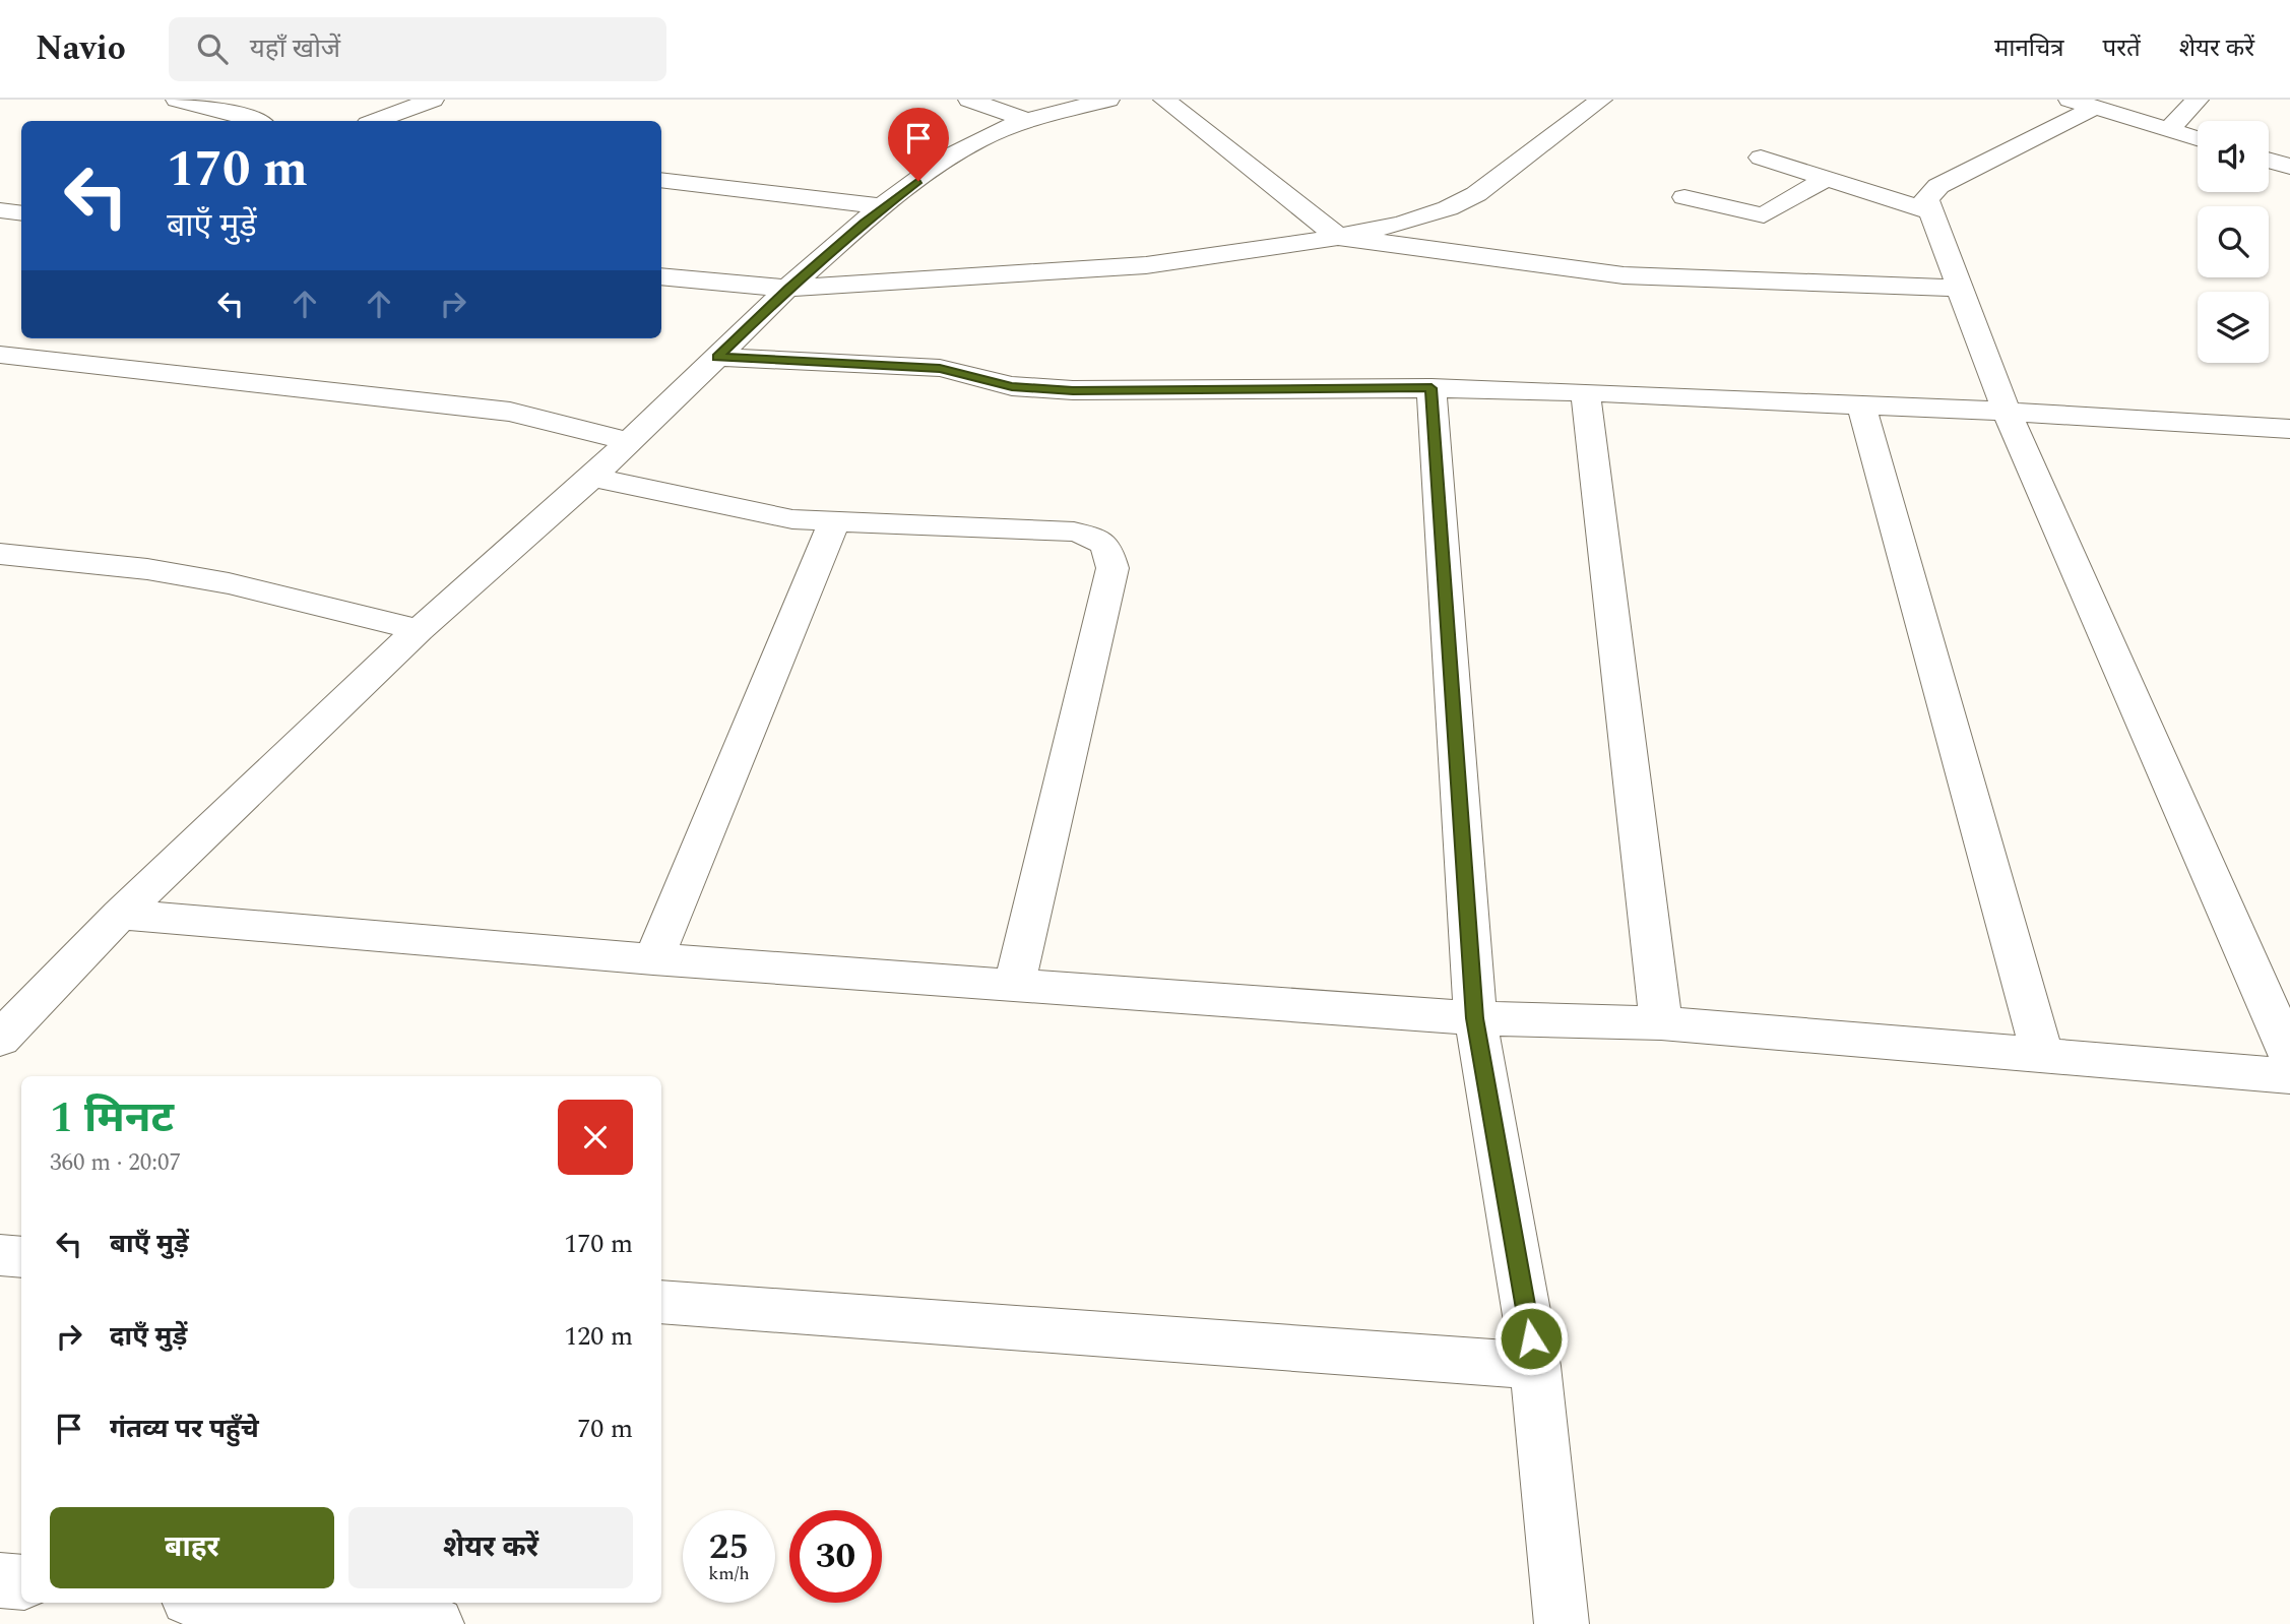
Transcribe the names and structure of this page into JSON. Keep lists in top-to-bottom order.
{
  "page": {
    "header": "Navio",
    "search": "यहाँ खोजें",
    "nav": ["मानचित्र", "परतें", "शेयर करें"],
    "turn": ["170 m", "बाएँ मुड़ें"],
    "heading": ["1 मिनट", "360 m · 20:07"],
    "list": [
      {
        "name": "बाएँ मुड़ें",
        "value": "170 m"
      },
      {
        "name": "दाएँ मुड़ें",
        "value": "120 m"
      },
      {
        "name": "गंतव्य पर पहुँचे",
        "value": "70 m"
      }
    ],
    "buttons": ["बाहर", "शेयर करें"],
    "speed": "25 km/h",
    "limit": "30"
  }
}
